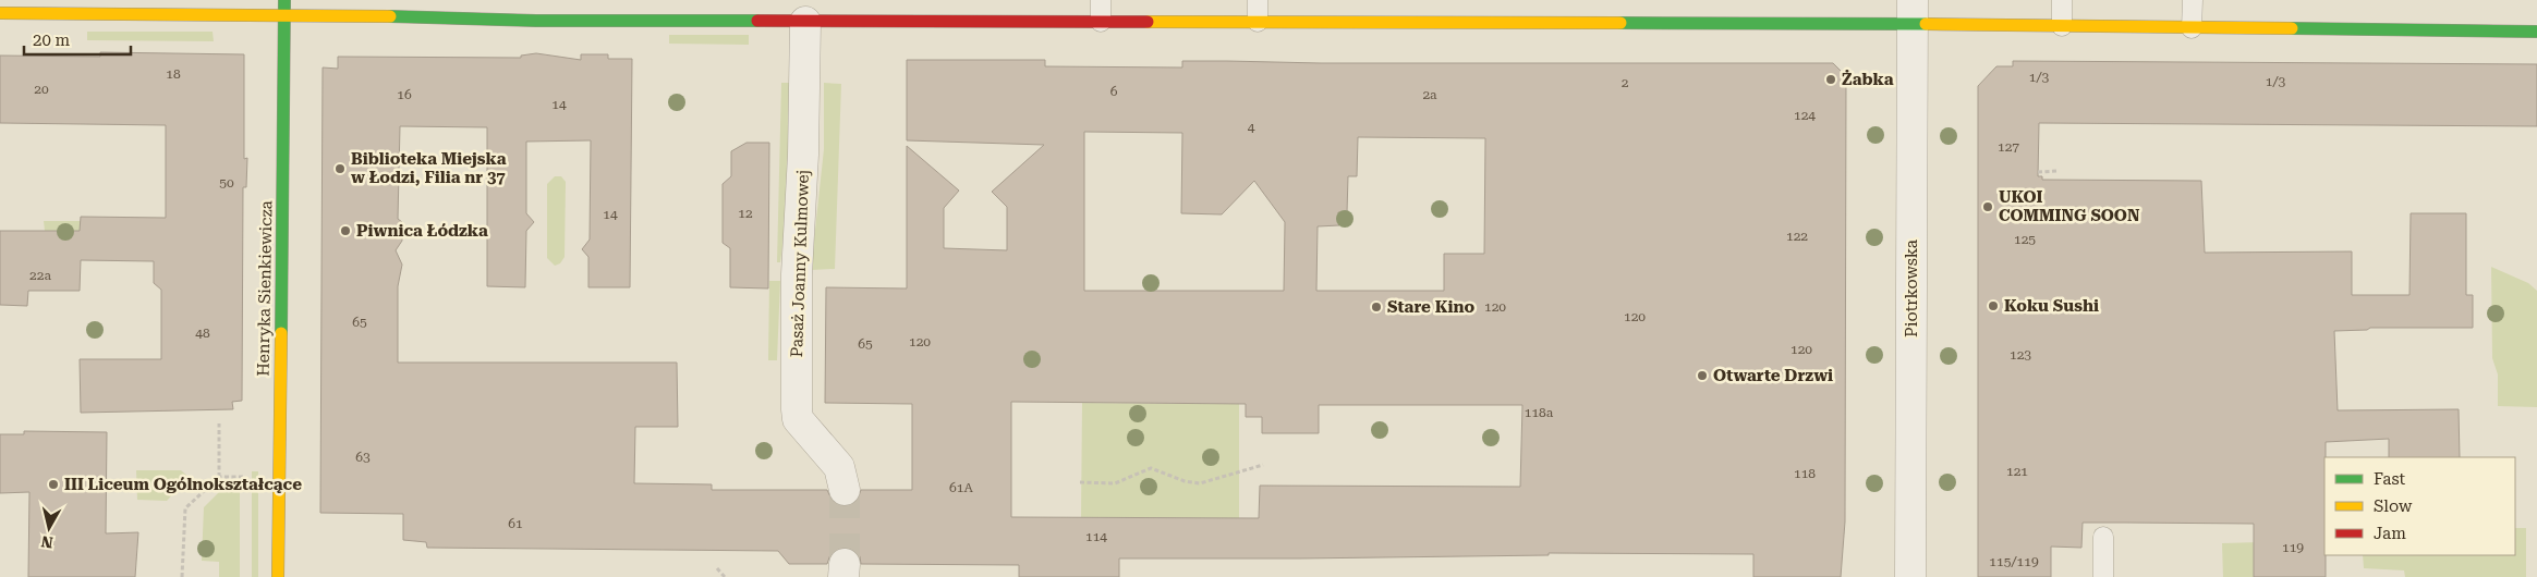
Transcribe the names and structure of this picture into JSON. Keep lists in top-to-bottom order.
{
  "streets": {
    "street": ["Pasaż Joanny Kulmowej", "Henryka Sienkiewicza", "Piotrkowska"]
  },
  "places": [
    "Żabka",
    "Biblioteka Miejska w Łodzi, Filia nr 37",
    "UKOI COMMING SOON",
    "Piwnica Łódzka",
    "Koku Sushi",
    "Stare Kino",
    "Otwarte Drzwi",
    "III Liceum Ogólnokształcące"
  ],
  "house_numbers": [
    "18",
    "1/3",
    "1/3",
    "2",
    "20",
    "6",
    "16",
    "2a",
    "14",
    "124",
    "4",
    "127",
    "50",
    "12",
    "14",
    "122",
    "125",
    "22a",
    "120",
    "120",
    "65",
    "48",
    "120",
    "65",
    "120",
    "123",
    "118a",
    "63",
    "121",
    "118",
    "61A",
    "61",
    "114",
    "119",
    "115/119"
  ],
  "legend": ["Fast", "Slow", "Jam"],
  "scale_bar": "20 m",
  "north": "bottom"
}
